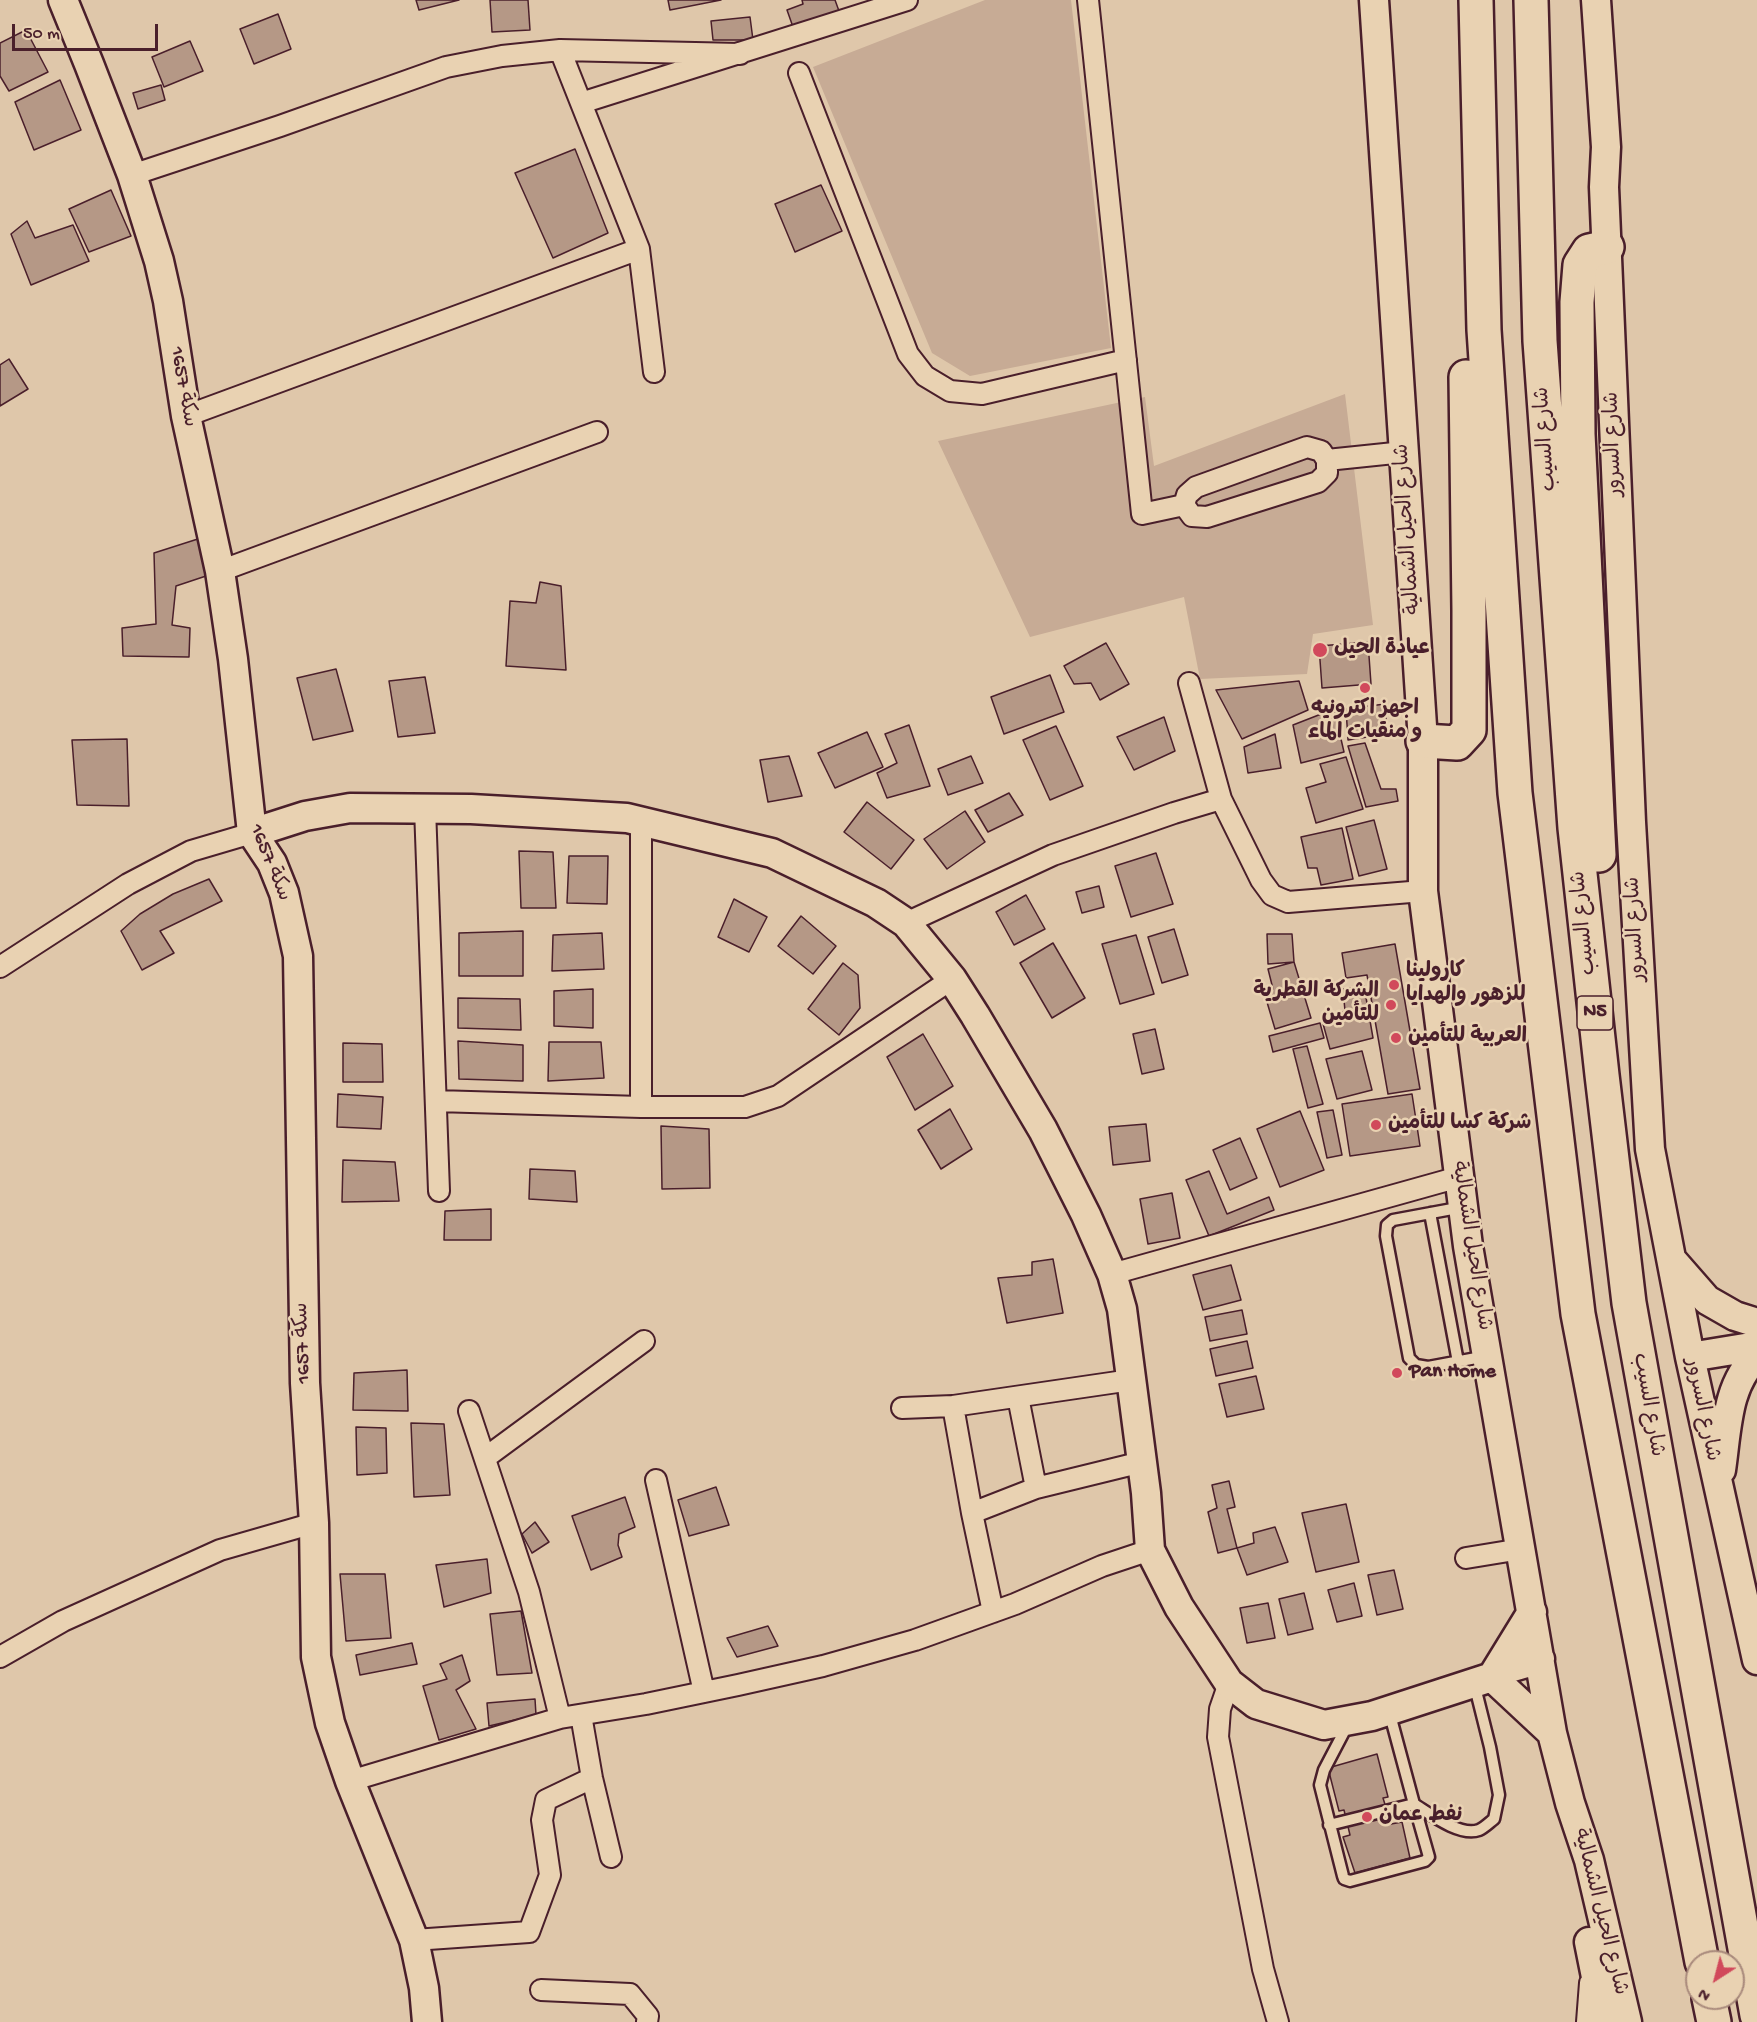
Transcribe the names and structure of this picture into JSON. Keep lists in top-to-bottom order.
{
  "streets": {
    "highway": ["شارع السيب", "N5"],
    "street": ["سكة 1657", "شارع السرور", "شارع الحيل الشمالية"]
  },
  "places": [
    "عيادة الحيل",
    "اجهز اكترونيه و منقيات الماء",
    "كارولينا للزهور والهدايا",
    "الشركة القطرية للتأمين",
    "العربية للتأمين",
    "شركة كسا للتأمين",
    "Pan Home",
    "نفط عمان"
  ],
  "scale_bar": "50 m",
  "north": "bottom left"
}
